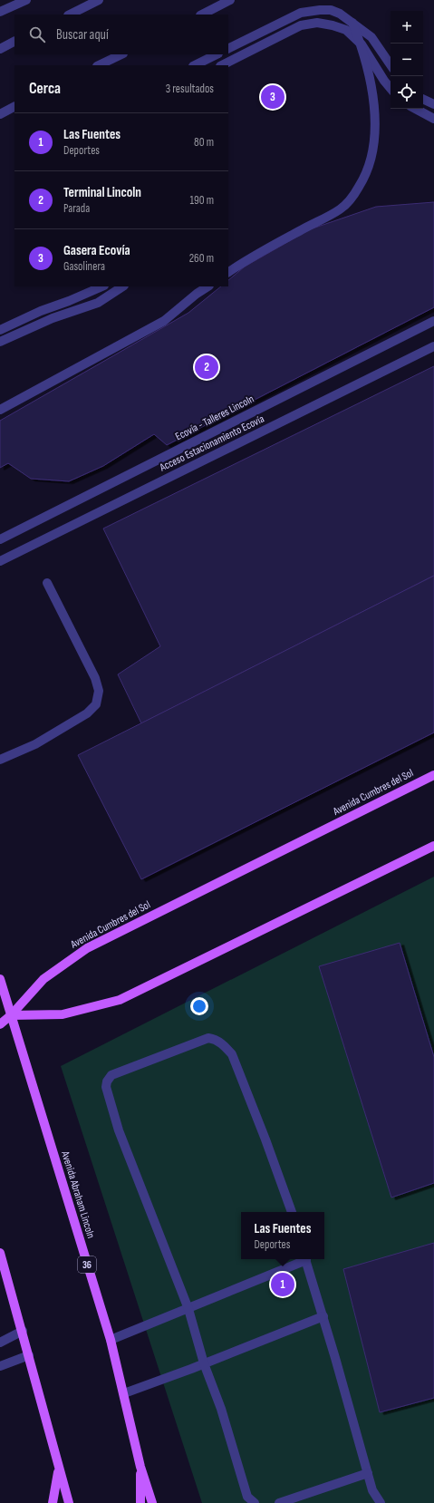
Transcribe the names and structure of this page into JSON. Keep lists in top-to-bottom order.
{
  "streets": {
    "main road": ["Avenida Cumbres del Sol", "Avenida Abraham Lincoln", "36"],
    "street": ["Ecovía - Talleres Lincoln", "Acceso Estacionamiento Ecovía"]
  },
  "crossings": [
    ["Avenida Cumbres del Sol", "Avenida Abraham Lincoln"]
  ],
  "page": {
    "map_buttons": ["+", "−"],
    "search": "Buscar aquí",
    "heading": ["Cerca", "3 resultados"],
    "pins": ["3", "2", "1"],
    "list": [
      {
        "mark": "1",
        "name": "Las Fuentes",
        "note": "Deportes",
        "value": "80 m"
      },
      {
        "mark": "2",
        "name": "Terminal Lincoln",
        "note": "Parada",
        "value": "190 m"
      },
      {
        "mark": "3",
        "name": "Gasera Ecovía",
        "note": "Gasolinera",
        "value": "260 m"
      }
    ],
    "popup": ["Las Fuentes", "Deportes"]
  }
}
